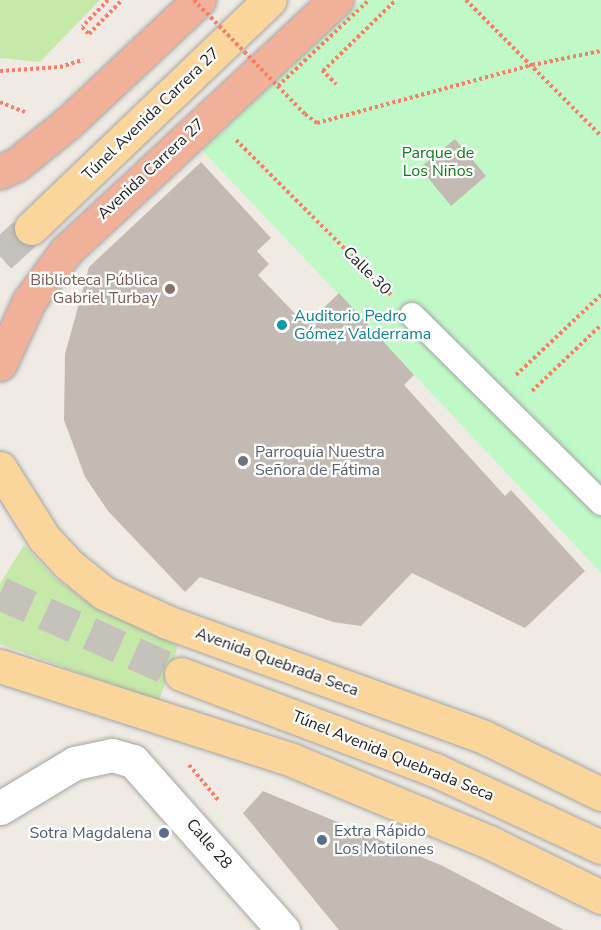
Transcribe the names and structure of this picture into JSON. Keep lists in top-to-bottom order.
{
  "streets": {
    "highway": ["Avenida Carrera 27"],
    "main road": ["Túnel Avenida Carrera 27", "Avenida Quebrada Seca", "Túnel Avenida Quebrada Seca"],
    "street": ["Calle 28"],
    "path": ["Calle 30"]
  },
  "crossings": [
    ["Avenida Carrera 27", "Calle 30"]
  ],
  "parks": ["Parque de Los Niños"],
  "places": [
    "Biblioteca Pública Gabriel Turbay",
    "Auditorio Pedro Gómez Valderrama",
    "Parroquia Nuestra Señora de Fátima",
    "Sotra Magdalena",
    "Extra Rápido Los Motilones"
  ]
}
